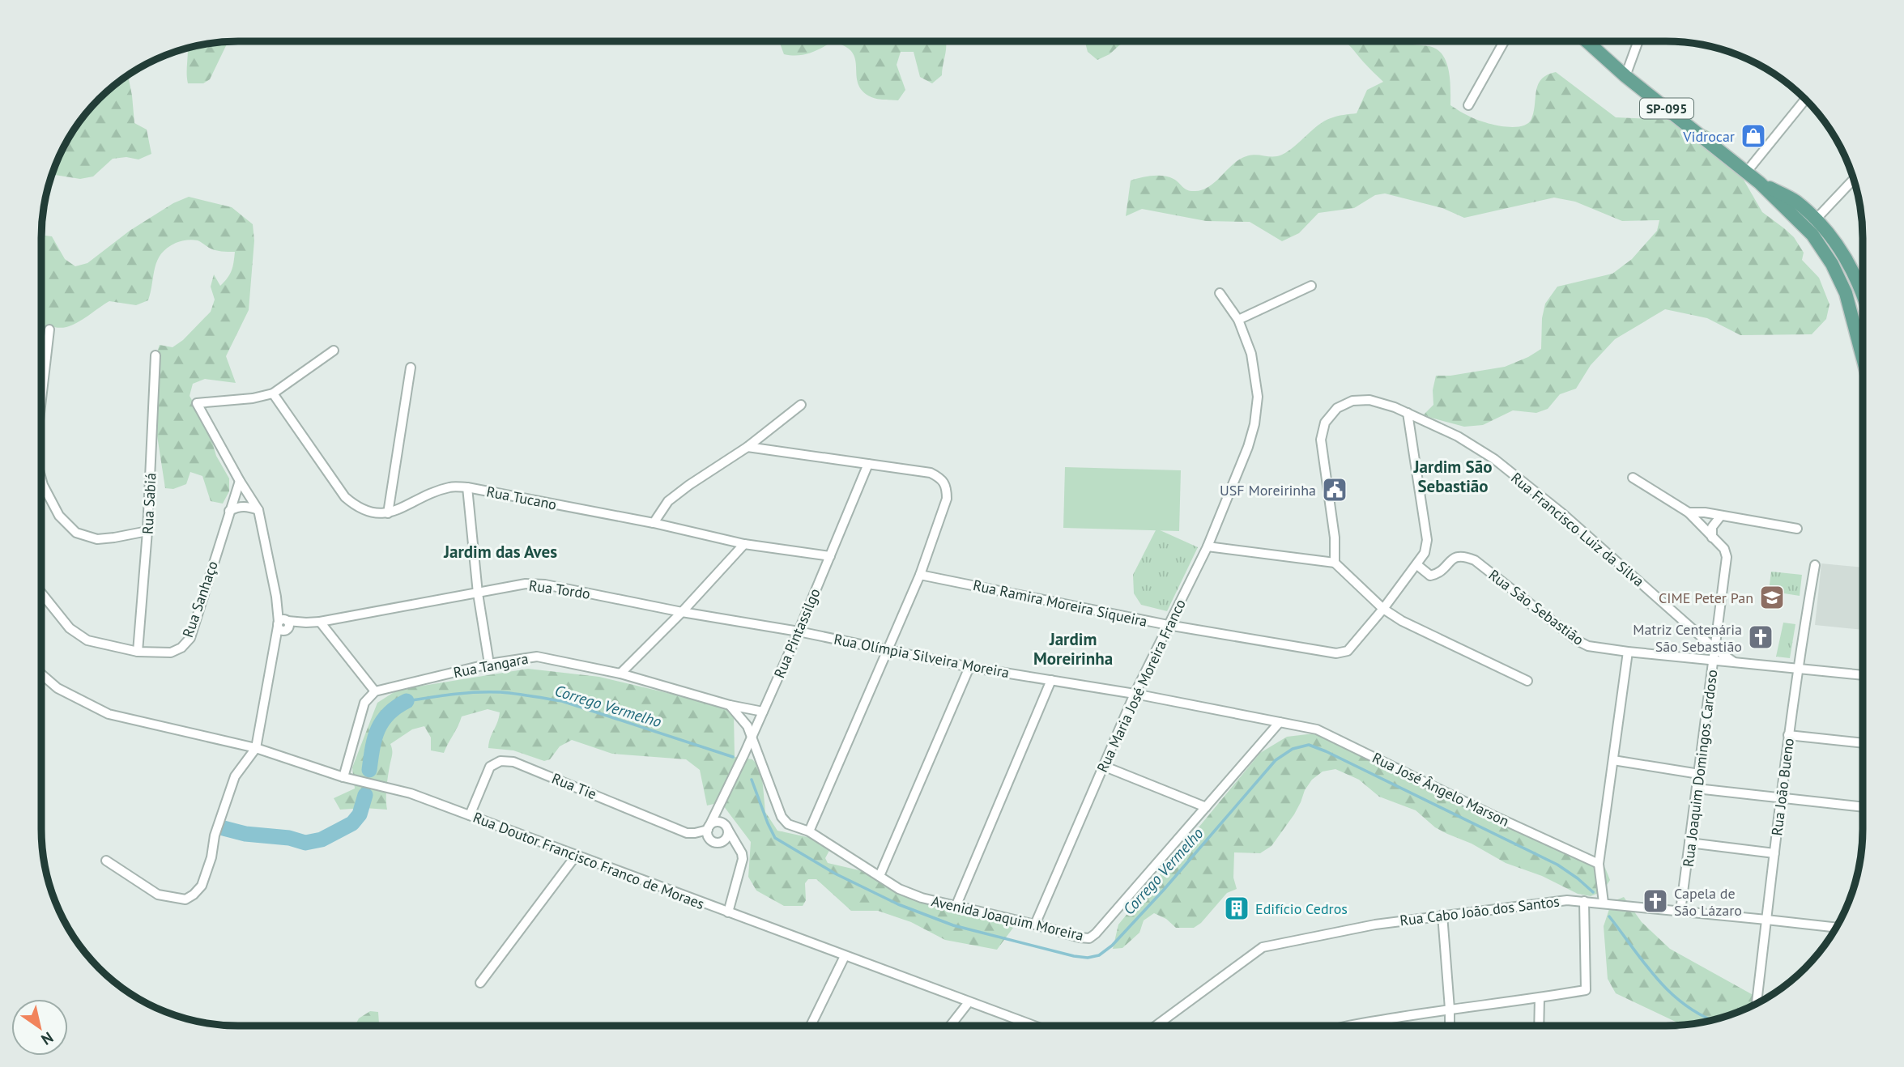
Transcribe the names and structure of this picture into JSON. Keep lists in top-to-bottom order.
{
  "streets": {
    "main road": ["SP-095"],
    "street": [
      "Rua Tucano",
      "Rua Sabiá",
      "Rua Francisco Luiz da Silva",
      "Rua Tordo",
      "Rua Sanhaço",
      "Rua Ramira Moreira Siqueira",
      "Rua São Sebastião",
      "Rua Pintassilgo",
      "Rua Olímpia Silveira Moreira",
      "Rua Tangara",
      "Rua Maria José Moreira Franco",
      "Rua Joaquim Domingos Cardoso",
      "Rua Tie",
      "Rua João Bueno",
      "Rua José Ângelo Marson",
      "Rua Doutor Francisco Franco de Moraes",
      "Rua Cabo João dos Santos",
      "Avenida Joaquim Moreira"
    ]
  },
  "crossings": [
    ["Rua Tucano", "Rua Pintassilgo"],
    ["Rua Sabiá", "Rua Sanhaço"],
    ["Rua Francisco Luiz da Silva", "Rua Ramira Moreira Siqueira"],
    ["Rua Francisco Luiz da Silva", "Rua São Sebastião"],
    ["Rua Francisco Luiz da Silva", "Rua Joaquim Domingos Cardoso"],
    ["Rua Tordo", "Rua Pintassilgo"],
    ["Rua Tordo", "Rua Olímpia Silveira Moreira"],
    ["Rua Ramira Moreira Siqueira", "Rua São Sebastião"],
    ["Rua Ramira Moreira Siqueira", "Rua Maria José Moreira Franco"],
    ["Rua São Sebastião", "Rua Joaquim Domingos Cardoso"],
    ["Rua São Sebastião", "Rua João Bueno"],
    ["Rua Pintassilgo", "Rua Olímpia Silveira Moreira"],
    ["Rua Pintassilgo", "Rua Tangara"],
    ["Rua Pintassilgo", "Rua Tie"],
    ["Rua Pintassilgo", "Avenida Joaquim Moreira"],
    ["Rua Olímpia Silveira Moreira", "Rua Maria José Moreira Franco"],
    ["Rua Olímpia Silveira Moreira", "Rua José Ângelo Marson"],
    ["Rua Olímpia Silveira Moreira", "Avenida Joaquim Moreira"],
    ["Rua Tangara", "Avenida Joaquim Moreira"],
    ["Rua Maria José Moreira Franco", "Avenida Joaquim Moreira"],
    ["Rua Joaquim Domingos Cardoso", "Rua Cabo João dos Santos"],
    ["Rua Tie", "Rua Doutor Francisco Franco de Moraes"],
    ["Rua João Bueno", "Rua Cabo João dos Santos"],
    ["Rua José Ângelo Marson", "Avenida Joaquim Moreira"]
  ],
  "districts": ["Jardim São Sebastião", "Jardim das Aves", "Jardim Moreirinha"],
  "water": ["Corrego Vermelho"],
  "places": {
    "shop": ["Vidrocar"],
    "public building": ["USF Moreirinha"],
    "school or university": ["CIME Peter Pan"],
    "church": ["Matriz Centenária São Sebastião", "Capela de São Lázaro"],
    "building": ["Edifício Cedros"]
  },
  "north": "bottom right"
}
